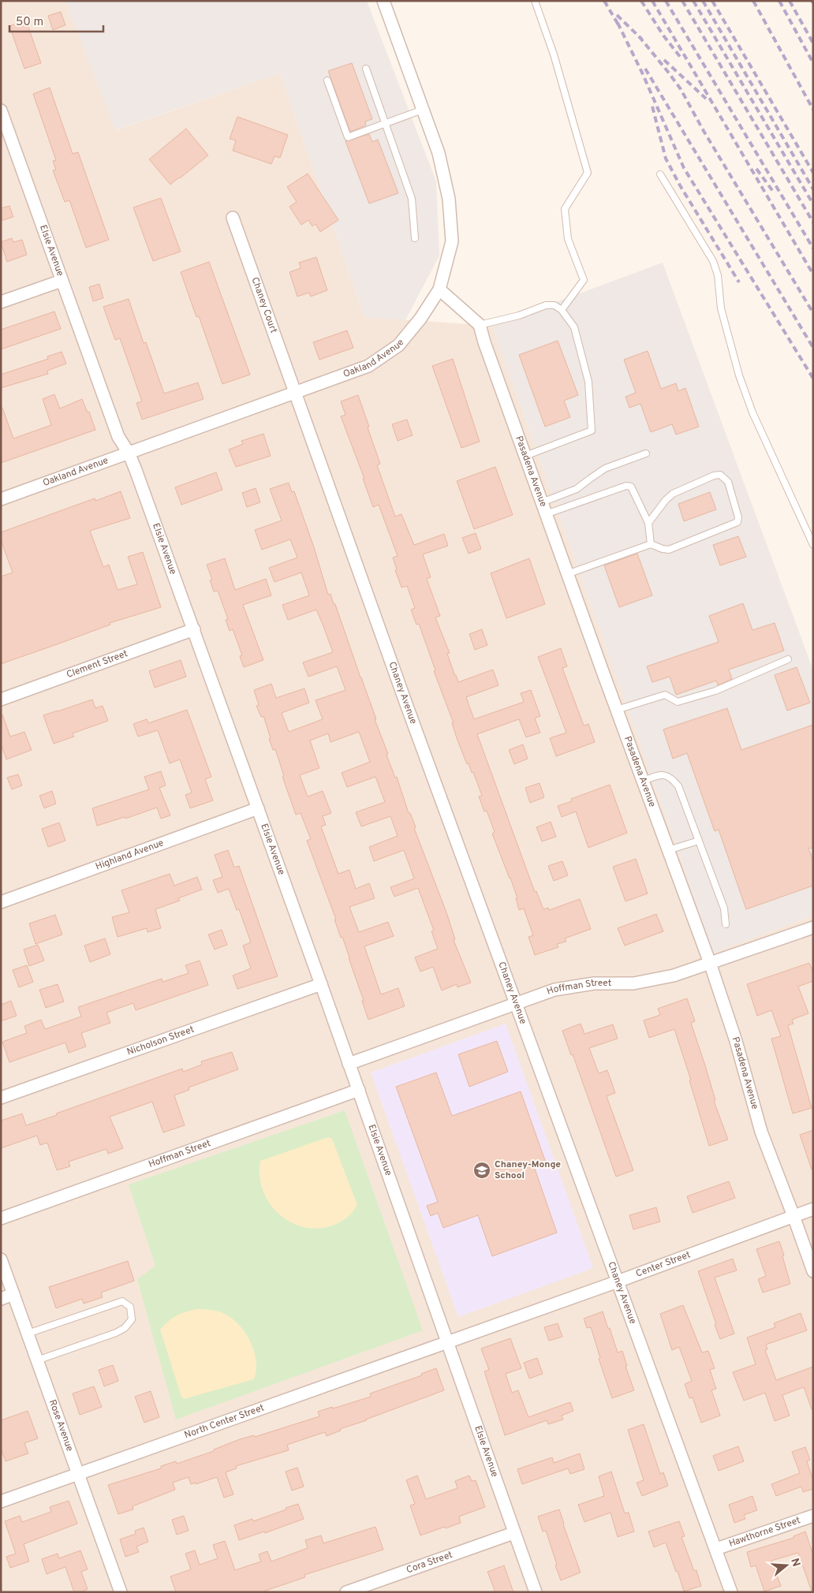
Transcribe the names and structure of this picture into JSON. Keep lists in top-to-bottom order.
{
  "streets": {
    "street": [
      "Elsie Avenue",
      "Chaney Court",
      "Oakland Avenue",
      "Pasadena Avenue",
      "Clement Street",
      "Chaney Avenue",
      "Highland Avenue",
      "Hoffman Street",
      "Nicholson Street",
      "Center Street",
      "North Center Street",
      "Rose Avenue",
      "Hawthorne Street",
      "Cora Street"
    ]
  },
  "crossings": [
    ["Elsie Avenue", "Oakland Avenue"],
    ["Elsie Avenue", "Clement Street"],
    ["Elsie Avenue", "Highland Avenue"],
    ["Elsie Avenue", "Hoffman Street"],
    ["Elsie Avenue", "Nicholson Street"],
    ["Elsie Avenue", "Center Street"],
    ["Elsie Avenue", "North Center Street"],
    ["Elsie Avenue", "Cora Street"],
    ["Chaney Court", "Oakland Avenue"],
    ["Chaney Court", "Chaney Avenue"],
    ["Oakland Avenue", "Chaney Avenue"],
    ["Pasadena Avenue", "Hoffman Street"],
    ["Pasadena Avenue", "Center Street"],
    ["Chaney Avenue", "Hoffman Street"],
    ["Chaney Avenue", "Center Street"],
    ["Chaney Avenue", "Hawthorne Street"],
    ["Center Street", "North Center Street"],
    ["North Center Street", "Rose Avenue"]
  ],
  "places": {
    "school or university": ["Chaney-Monge School"]
  },
  "scale_bar": "50 m",
  "north": "right"
}
